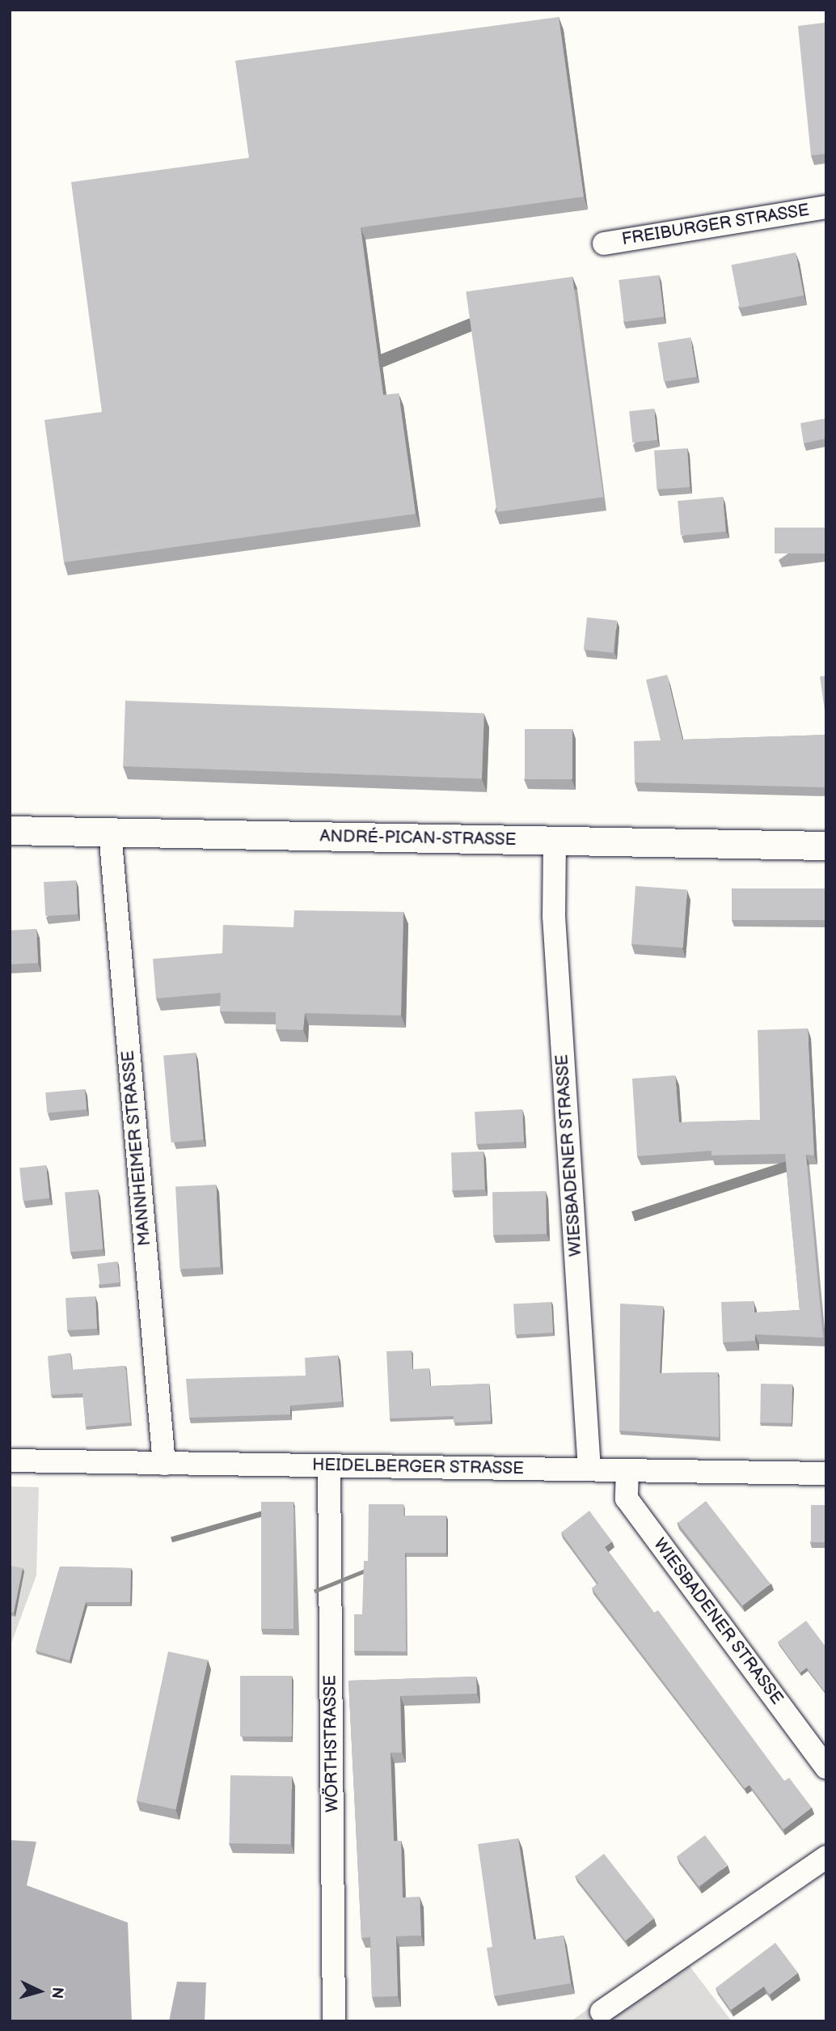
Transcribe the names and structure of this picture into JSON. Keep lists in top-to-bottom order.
{
  "streets": {
    "street": [
      "FREIBURGER STRASSE",
      "ANDRÉ-PICAN-STRASSE",
      "MANNHEIMER STRASSE",
      "WIESBADENER STRASSE",
      "HEIDELBERGER STRASSE",
      "WÖRTHSTRASSE"
    ]
  },
  "crossings": [
    ["ANDRÉ-PICAN-STRASSE", "MANNHEIMER STRASSE"],
    ["ANDRÉ-PICAN-STRASSE", "WIESBADENER STRASSE"],
    ["MANNHEIMER STRASSE", "HEIDELBERGER STRASSE"],
    ["WIESBADENER STRASSE", "HEIDELBERGER STRASSE"],
    ["HEIDELBERGER STRASSE", "WÖRTHSTRASSE"]
  ],
  "north": "right"
}
